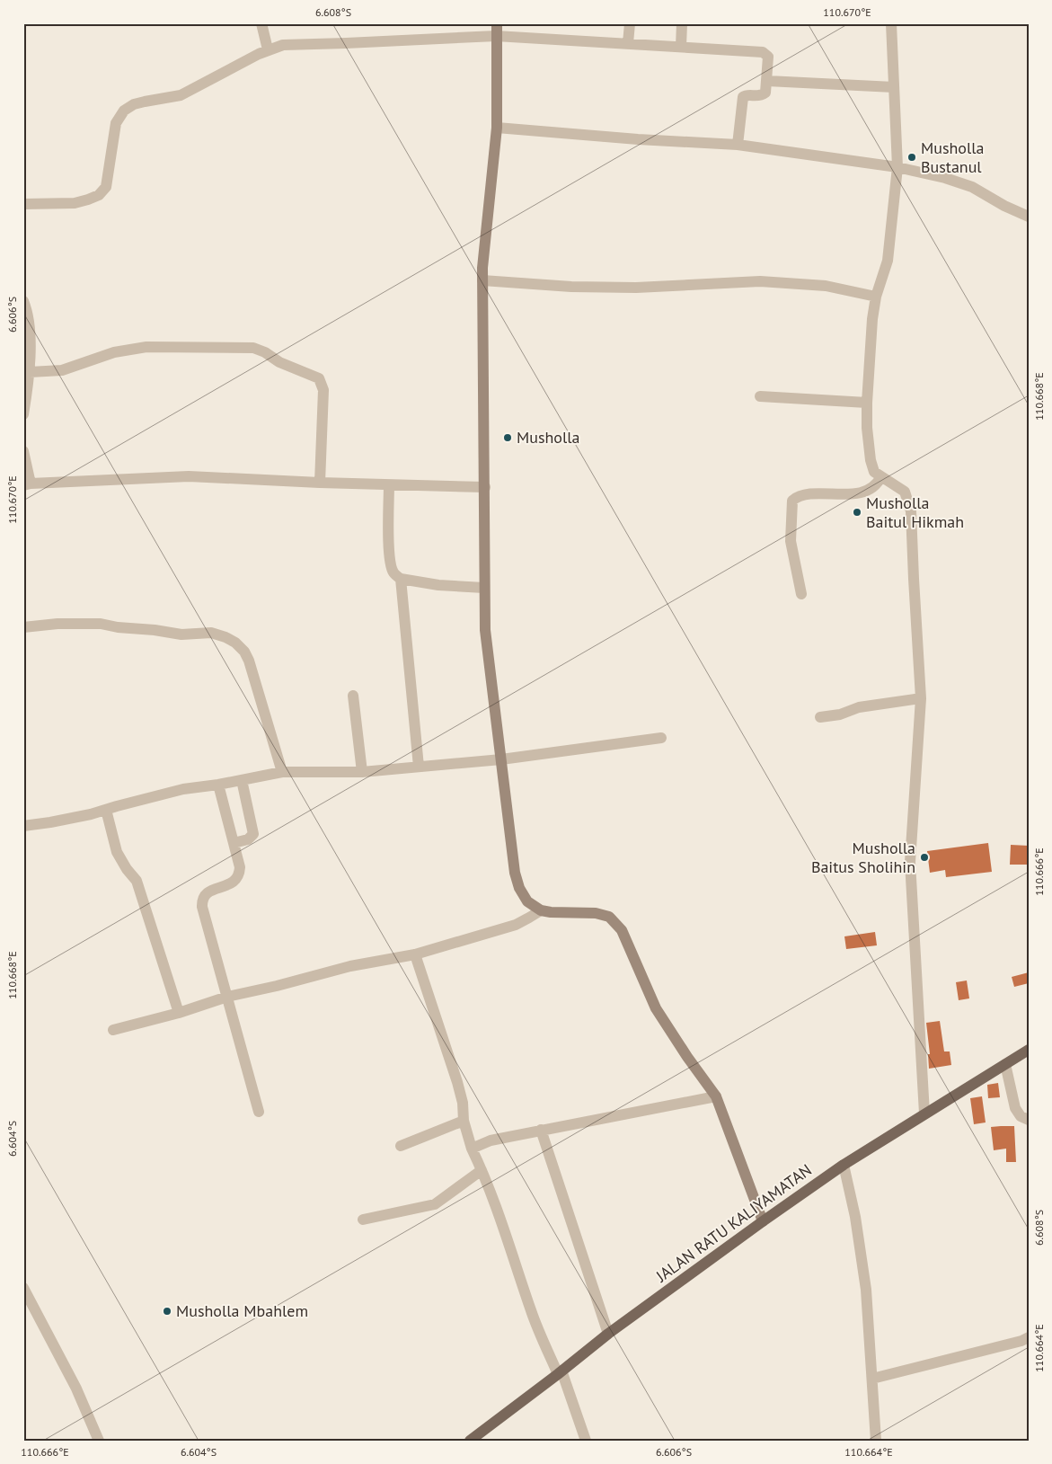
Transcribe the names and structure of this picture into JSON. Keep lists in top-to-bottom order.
{
  "streets": {
    "main road": ["JALAN RATU KALIYAMATAN"]
  },
  "places": [
    "Musholla Bustanul",
    "Musholla",
    "Musholla Baitul Hikmah",
    "Musholla Baitus Sholihin",
    "Musholla Mbahlem"
  ],
  "coordinates": [
    "6.608°S",
    "110.670°E",
    "6.606°S",
    "110.668°E",
    "110.666°E",
    "6.604°S",
    "110.664°E"
  ]
}
